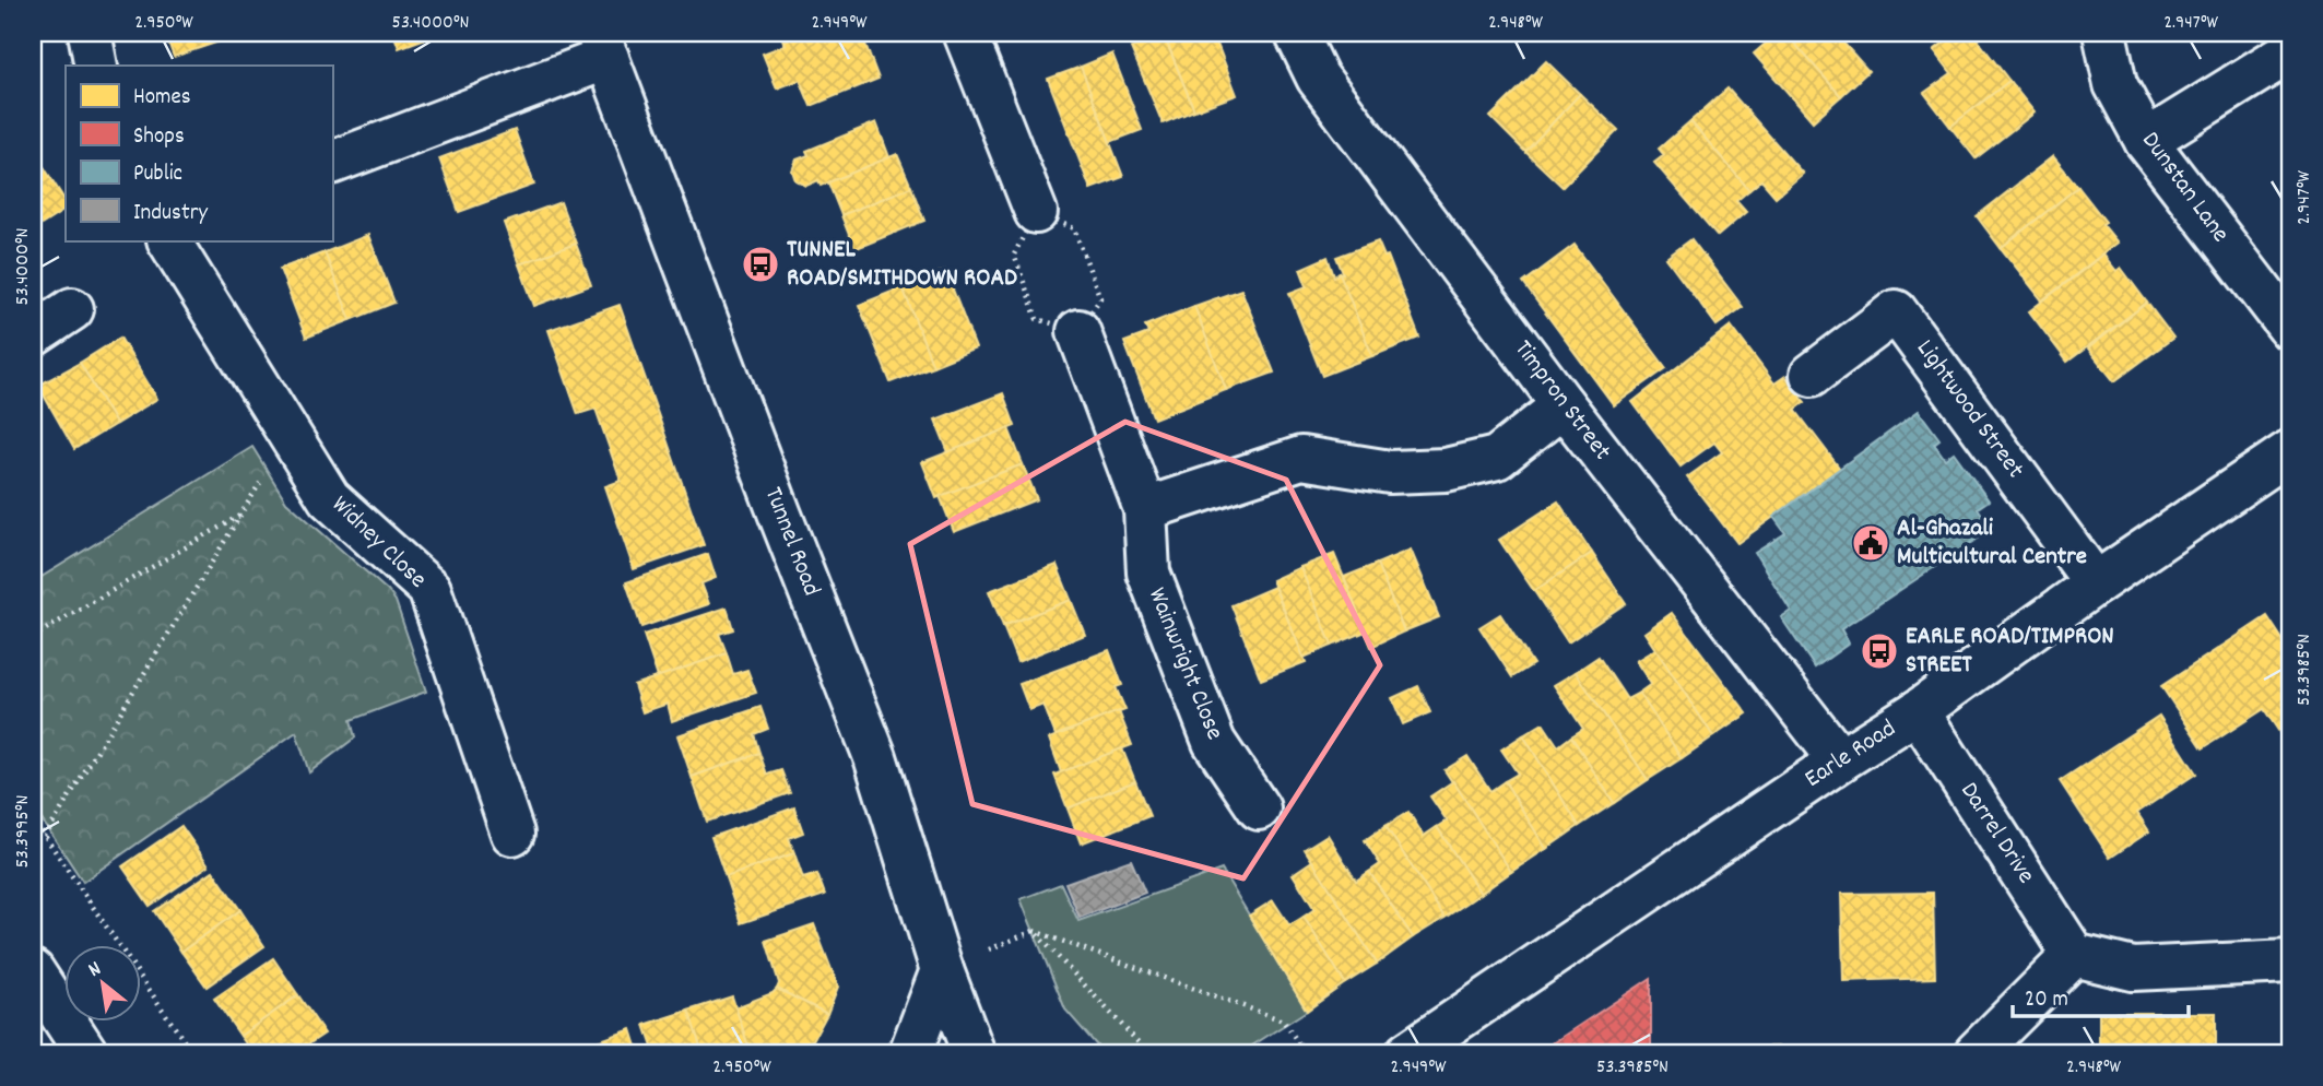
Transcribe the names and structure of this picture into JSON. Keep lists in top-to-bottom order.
{
  "streets": {
    "street": [
      "Dunstan Lane",
      "Timpron Street",
      "Lightwood Street",
      "Tunnel Road",
      "Widney Close",
      "Wainwright Close",
      "Earle Road",
      "Darrel Drive"
    ]
  },
  "crossings": [
    ["Timpron Street", "Earle Road"],
    ["Lightwood Street", "Earle Road"],
    ["Earle Road", "Darrel Drive"]
  ],
  "places": {
    "bus stop": ["TUNNEL ROAD/SMITHDOWN ROAD", "EARLE ROAD/TIMPRON STREET"],
    "public building": ["Al-Ghazali Multicultural Centre"]
  },
  "legend": [
    "Homes",
    "Shops",
    "Public",
    "Industry"
  ],
  "scale_bar": "20 m",
  "north": "top left",
  "coordinates": [
    "2.950°W",
    "53.4000°N",
    "2.949°W",
    "2.948°W",
    "2.947°W",
    "53.3985°N",
    "53.3995°N"
  ]
}
